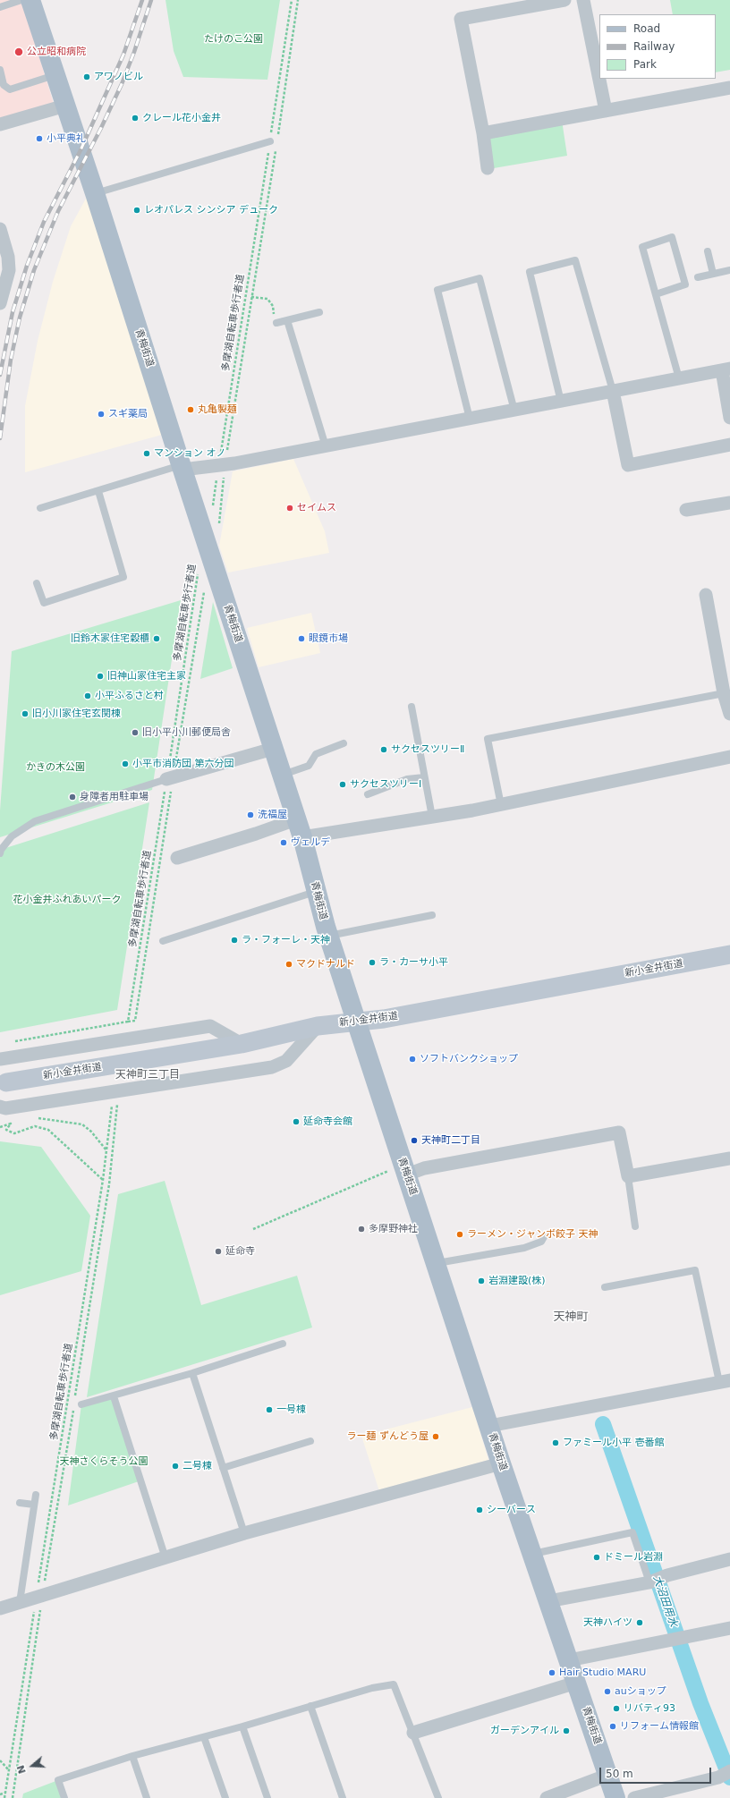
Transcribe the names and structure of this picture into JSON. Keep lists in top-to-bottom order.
{
  "streets": {
    "main road": ["青梅街道", "新小金井街道"],
    "path": ["多摩湖自転車歩行者道"]
  },
  "crossings": [
    ["多摩湖自転車歩行者道", "青梅街道"],
    ["青梅街道", "新小金井街道"]
  ],
  "districts": ["天神町三丁目", "天神町"],
  "water": ["大沼田用水"],
  "parks": [
    "たけのこ公園",
    "かきの木公園",
    "花小金井ふれあいパーク",
    "天神さくらそう公園"
  ],
  "places": [
    "公立昭和病院",
    "アワノビル",
    "クレール花小金井",
    "小平典礼",
    "レオパレス シンシア デューク",
    "丸亀製麺",
    "スギ薬局",
    "マンション オノ",
    "セイムス",
    "旧鈴木家住宅穀櫃",
    "眼鏡市場",
    "旧神山家住宅主家",
    "小平ふるさと村",
    "旧小川家住宅玄関棟",
    "旧小平小川郵便局舎",
    "サクセスツリーⅡ",
    "小平市消防団 第六分団",
    "サクセスツリーⅠ",
    "身障者用駐車場",
    "洗福屋",
    "ヴェルデ",
    "ラ・フォーレ・天神",
    "ラ・カーサ小平",
    "マクドナルド",
    "ソフトバンクショップ",
    "延命寺会館",
    "天神町二丁目",
    "多摩野神社",
    "ラーメン・ジャンボ餃子 天神",
    "延命寺",
    "岩淵建設(株)",
    "一号棟",
    "ラー麺 ずんどう屋",
    "ファミール小平 壱番館",
    "二号棟",
    "シーバース",
    "ドミール岩淵",
    "天神ハイツ",
    "Hair Studio MARU",
    "auショップ",
    "リバティ93",
    "リフォーム情報館",
    "ガーデンアイル"
  ],
  "legend": ["Road", "Railway", "Park"],
  "scale_bar": "50 m",
  "north": "left"
}
